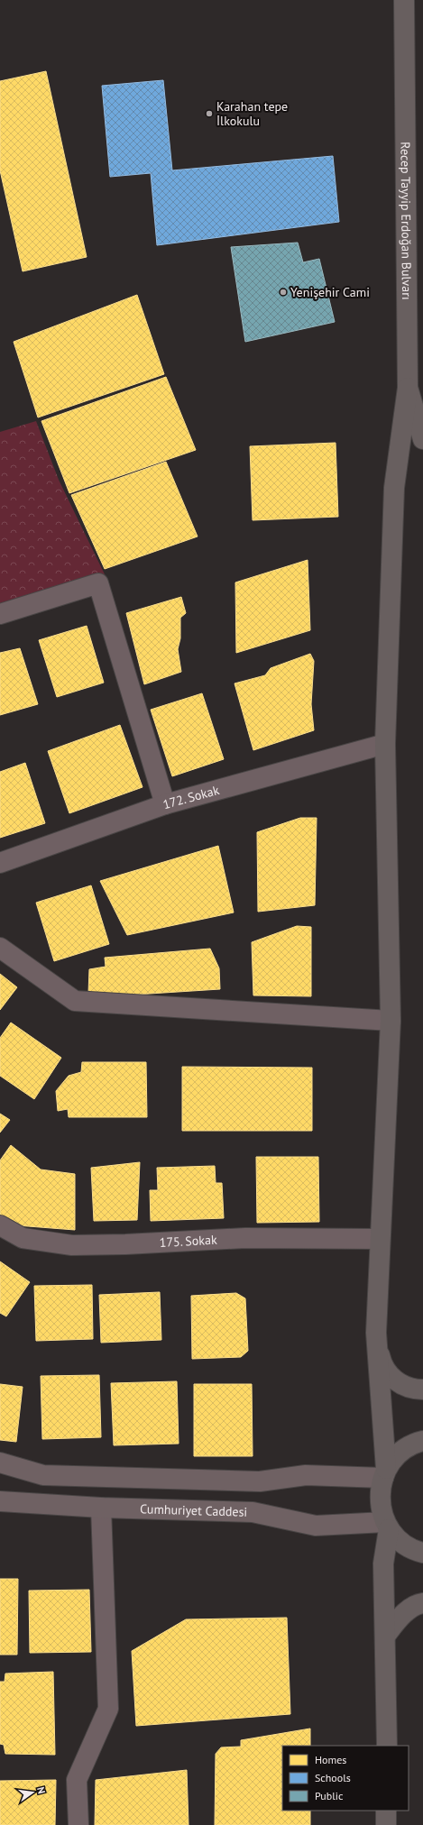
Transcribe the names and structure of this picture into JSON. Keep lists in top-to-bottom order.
{
  "streets": {
    "highway": ["Recep Tayyip Erdoğan Bulvarı"],
    "main road": ["Cumhuriyet Caddesi"],
    "street": ["172. Sokak", "175. Sokak"]
  },
  "places": ["Karahan tepe İlkokulu", "Yenişehir Cami"],
  "legend": ["Homes", "Schools", "Public"],
  "north": "right"
}
